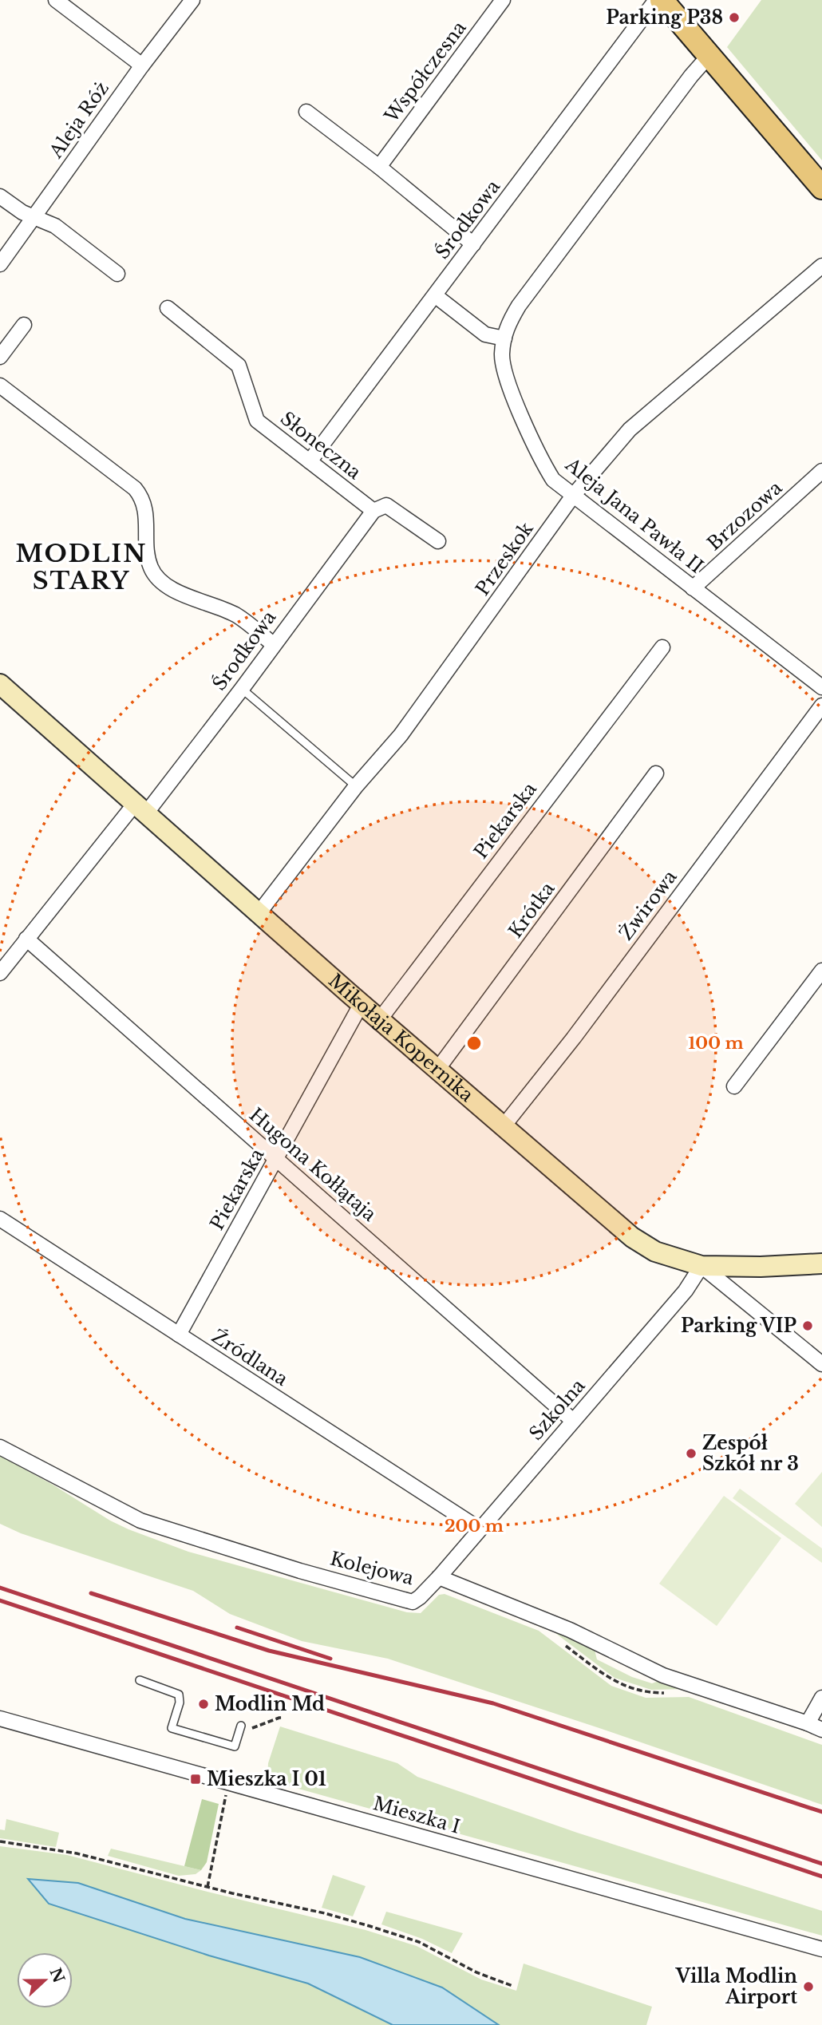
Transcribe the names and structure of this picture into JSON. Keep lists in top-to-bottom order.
{
  "streets": {
    "street": [
      "Współczesna",
      "Aleja Róż",
      "Środkowa",
      "Słoneczna",
      "Aleja Jana Pawła II",
      "Brzozowa",
      "Przeskok",
      "Piekarska",
      "Żwirowa",
      "Krótka",
      "Mikołaja Kopernika",
      "Hugona Kołłątaja",
      "Źródlana",
      "Szkolna",
      "Kolejowa",
      "Mieszka I"
    ]
  },
  "crossings": [
    ["Środkowa", "Słoneczna"],
    ["Środkowa", "Mikołaja Kopernika"],
    ["Środkowa", "Hugona Kołłątaja"],
    ["Aleja Jana Pawła II", "Brzozowa"],
    ["Aleja Jana Pawła II", "Przeskok"],
    ["Przeskok", "Mikołaja Kopernika"],
    ["Piekarska", "Mikołaja Kopernika"],
    ["Piekarska", "Hugona Kołłątaja"],
    ["Piekarska", "Źródlana"],
    ["Żwirowa", "Mikołaja Kopernika"],
    ["Krótka", "Mikołaja Kopernika"],
    ["Mikołaja Kopernika", "Szkolna"],
    ["Hugona Kołłątaja", "Szkolna"],
    ["Źródlana", "Szkolna"],
    ["Szkolna", "Kolejowa"]
  ],
  "districts": ["MODLIN STARY"],
  "places": {
    "other": [
      "Parking P38",
      "Parking VIP",
      "Zespół Szkół nr 3",
      "Modlin Md",
      "Villa Modlin Airport"
    ],
    "transit": ["Mieszka I 01"]
  },
  "north": "right",
  "rings": ["100 m", "200 m"]
}
